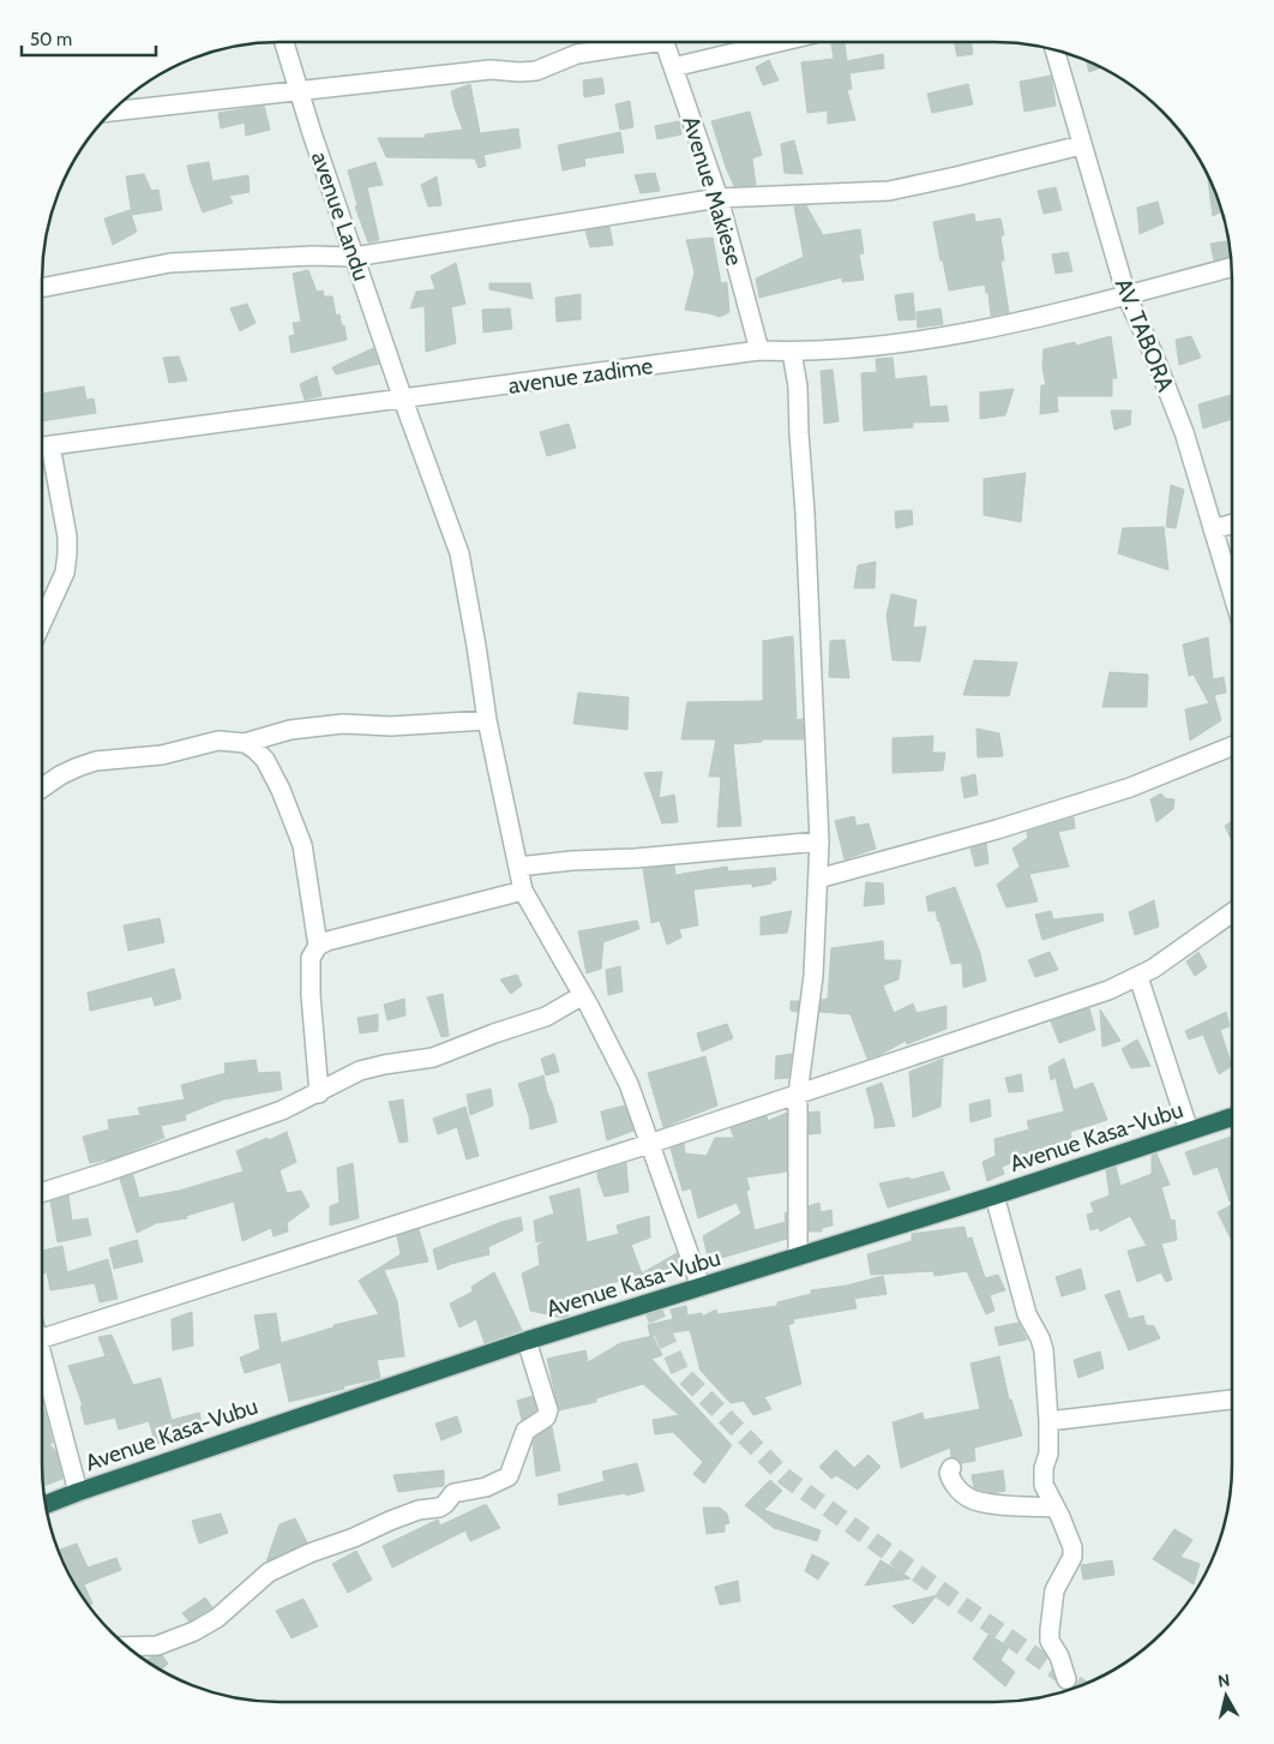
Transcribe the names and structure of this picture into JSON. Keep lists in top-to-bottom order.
{
  "streets": {
    "highway": ["Avenue Kasa-Vubu"],
    "street": [
      "Avenue Makiese",
      "avenue Landu",
      "AV. TABORA",
      "avenue zadime"
    ]
  },
  "crossings": [
    ["Avenue Makiese", "avenue zadime"],
    ["avenue Landu", "avenue zadime"],
    ["avenue Landu", "Avenue Kasa-Vubu"],
    ["AV. TABORA", "avenue zadime"]
  ],
  "scale_bar": "50 m",
  "north": "top"
}
